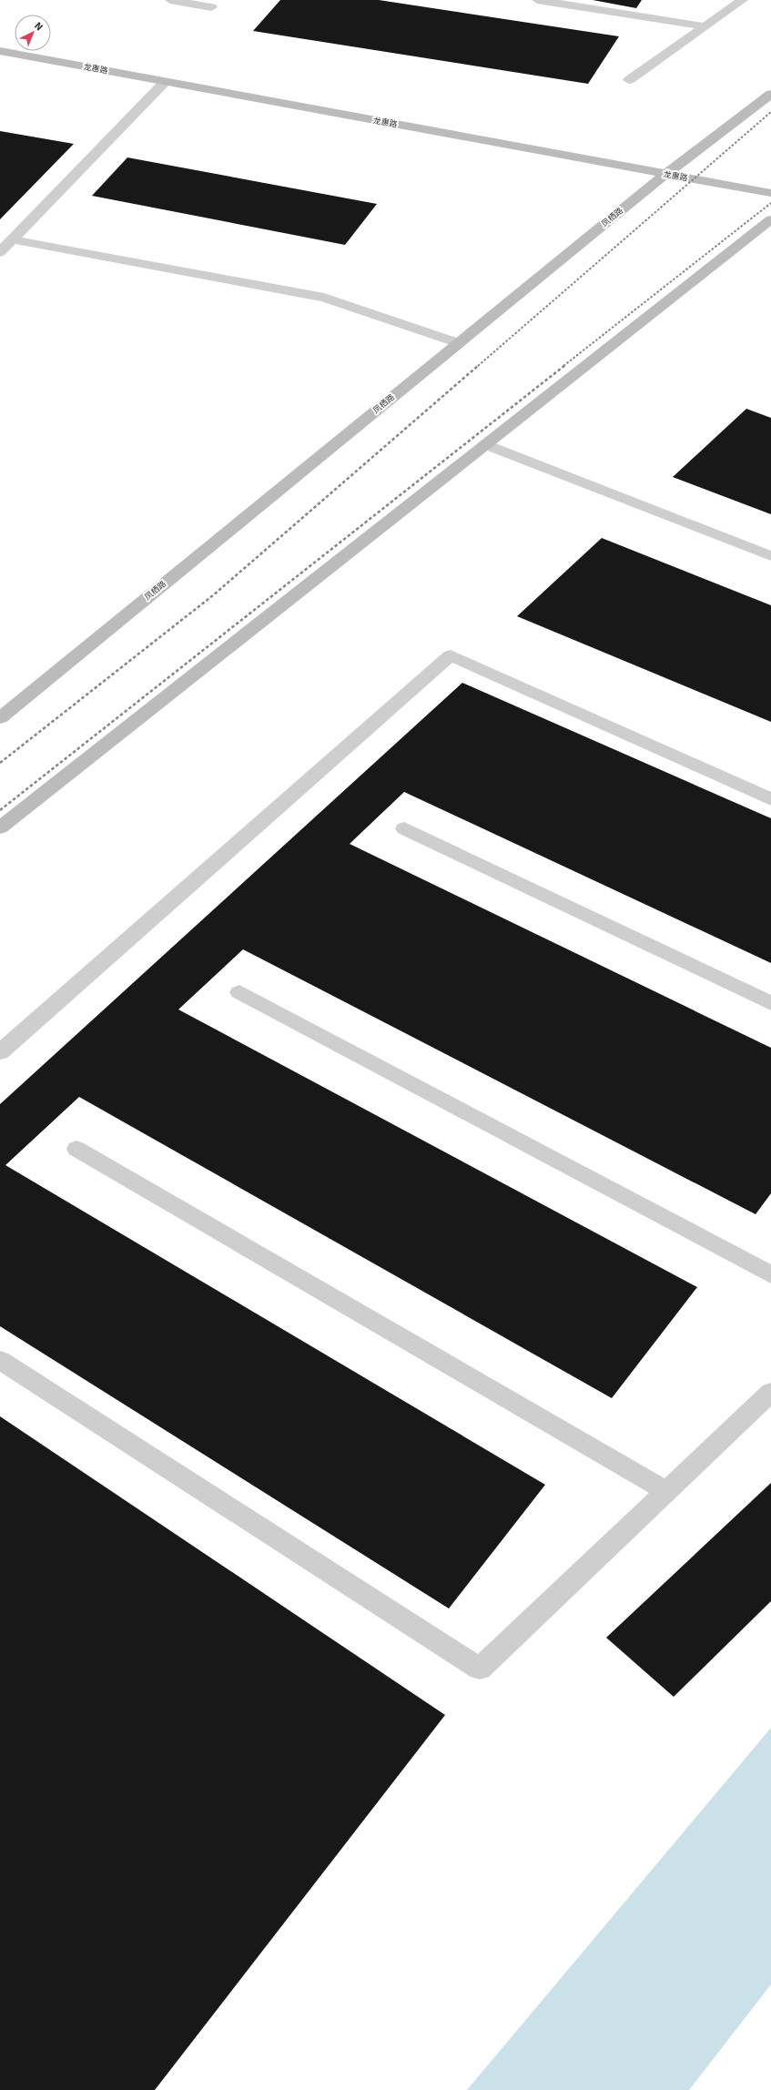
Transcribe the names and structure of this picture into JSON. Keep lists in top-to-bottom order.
{
  "streets": {
    "main road": ["龙惠路", "凤栖路"]
  },
  "crossings": [
    ["龙惠路", "凤栖路"]
  ],
  "north": "top right"
}
